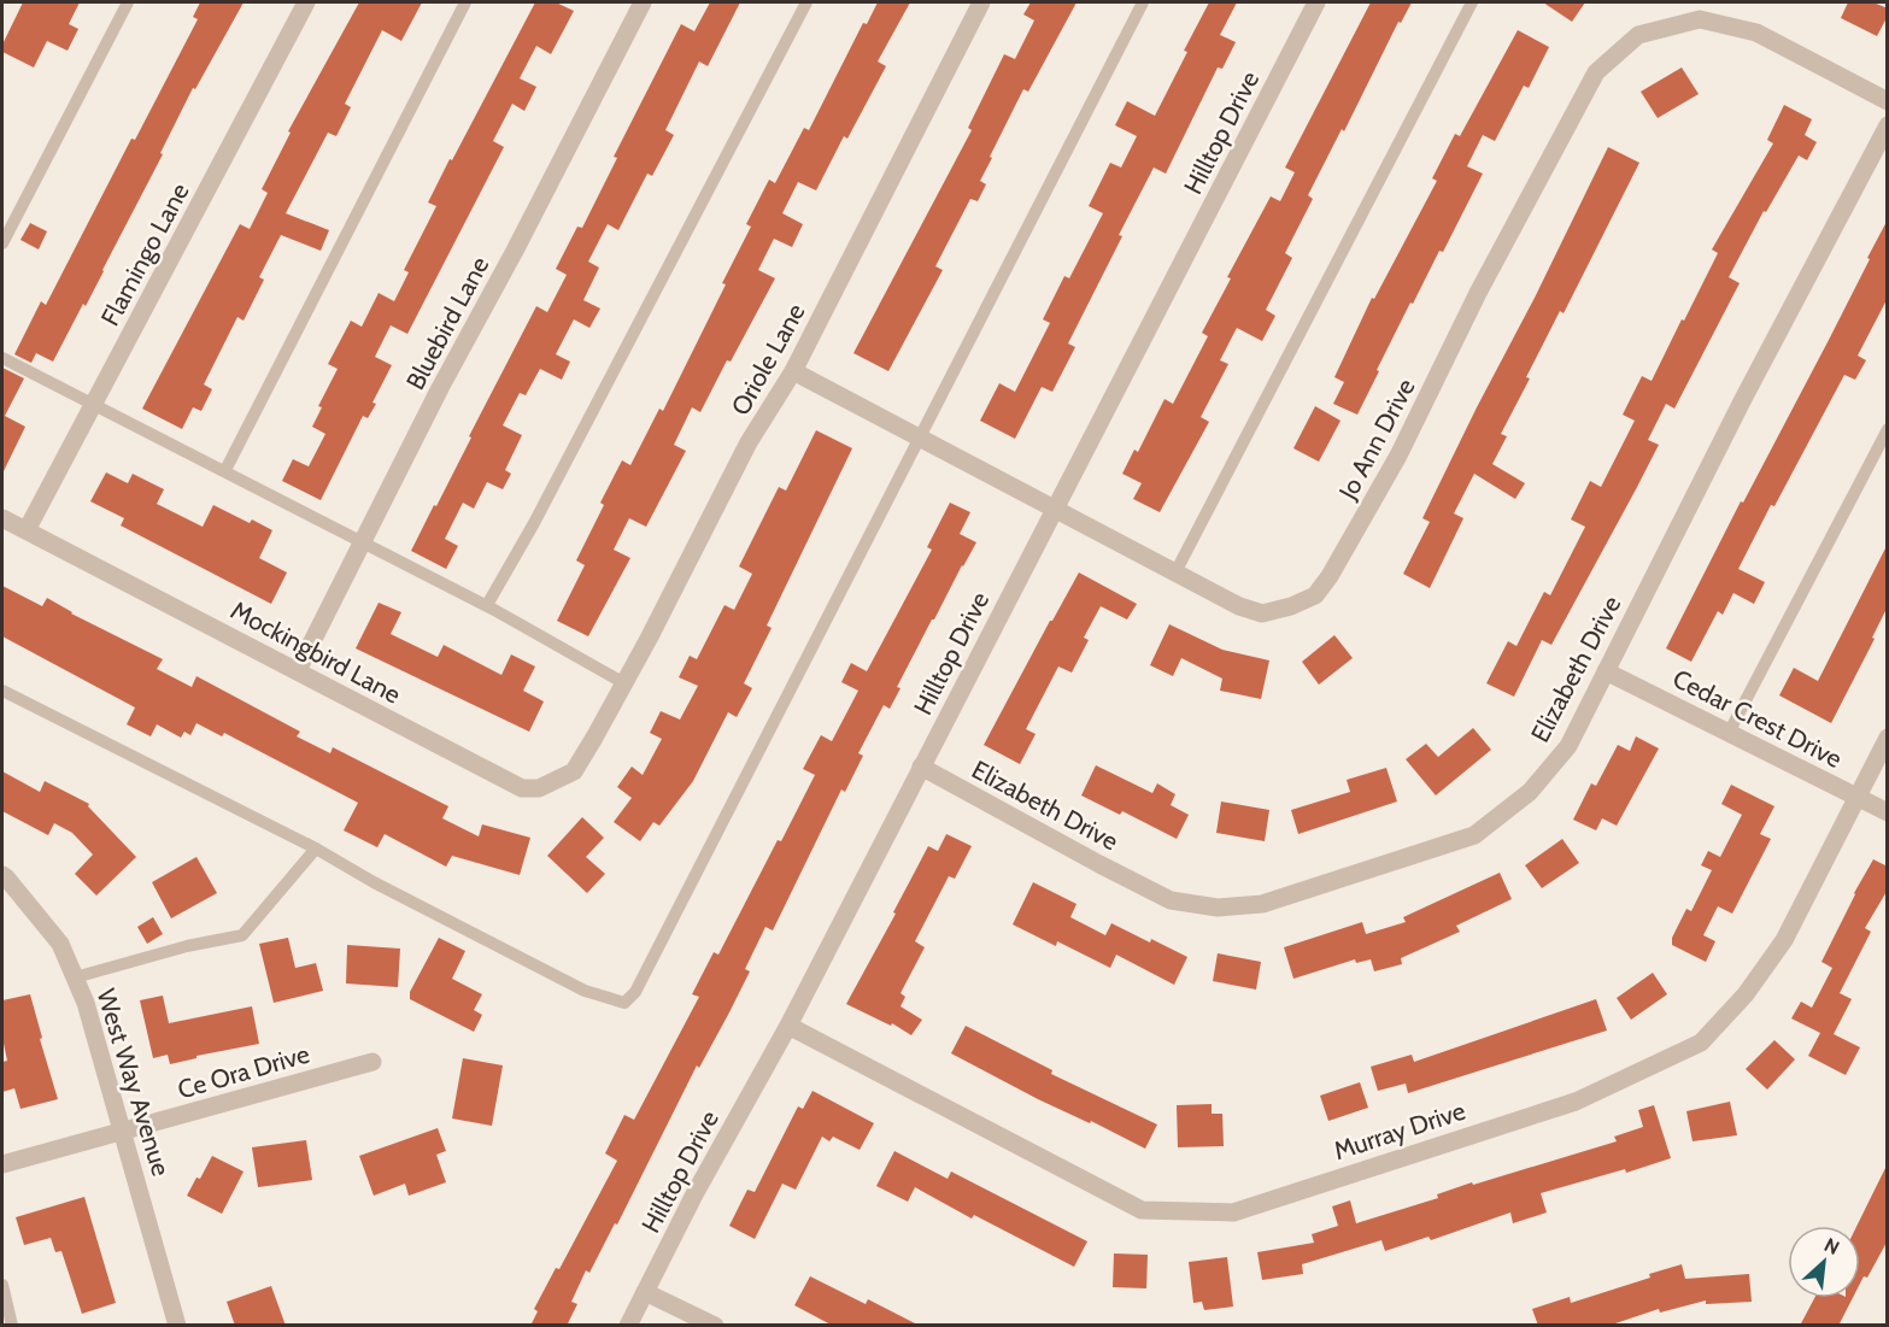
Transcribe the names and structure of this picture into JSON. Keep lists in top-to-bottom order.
{
  "streets": {
    "street": [
      "Hilltop Drive",
      "Flamingo Lane",
      "Bluebird Lane",
      "Oriole Lane",
      "Jo Ann Drive",
      "Mockingbird Lane",
      "Elizabeth Drive",
      "Cedar Crest Drive",
      "Ce Ora Drive",
      "West Way Avenue",
      "Murray Drive"
    ]
  },
  "crossings": [
    ["Hilltop Drive", "Jo Ann Drive"],
    ["Hilltop Drive", "Elizabeth Drive"],
    ["Hilltop Drive", "Murray Drive"],
    ["Flamingo Lane", "Mockingbird Lane"],
    ["Bluebird Lane", "Mockingbird Lane"],
    ["Oriole Lane", "Jo Ann Drive"],
    ["Oriole Lane", "Mockingbird Lane"],
    ["Elizabeth Drive", "Cedar Crest Drive"],
    ["Cedar Crest Drive", "Murray Drive"],
    ["Ce Ora Drive", "West Way Avenue"]
  ],
  "north": "top right"
}
